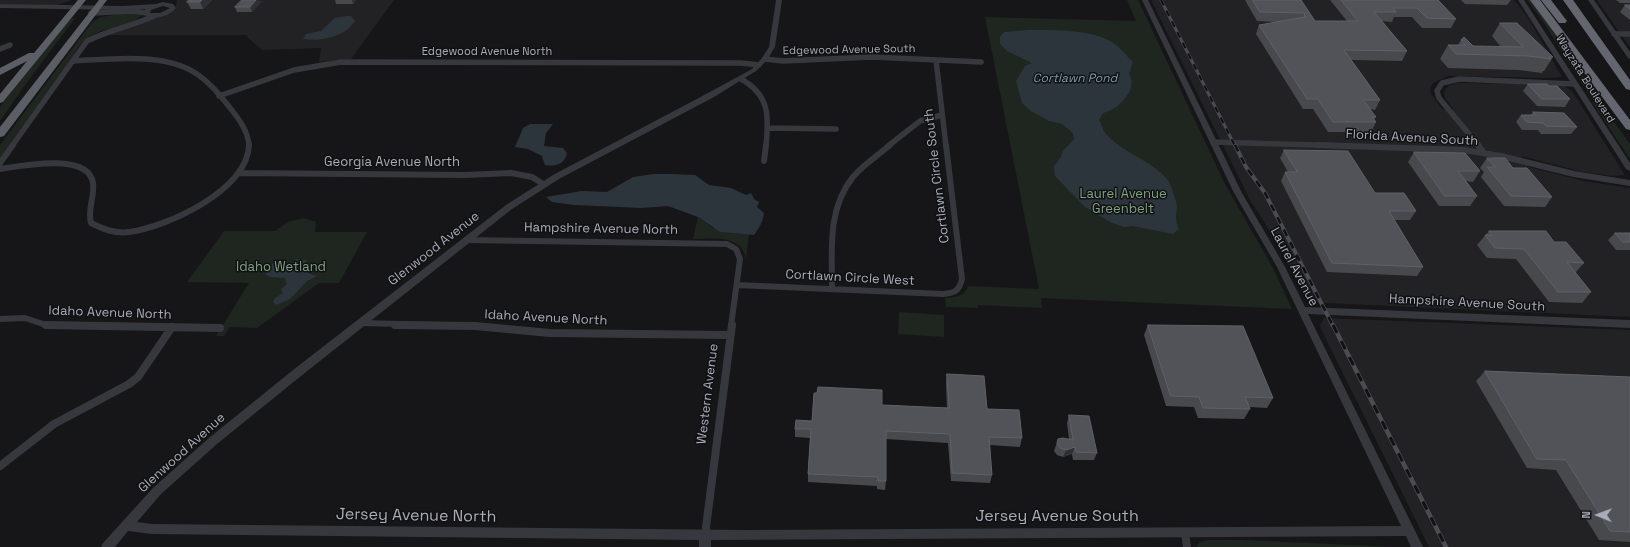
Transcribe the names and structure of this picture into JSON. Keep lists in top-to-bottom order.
{
  "streets": {
    "street": [
      "Edgewood Avenue South",
      "Edgewood Avenue North",
      "Wayzata Boulevard",
      "Florida Avenue South",
      "Georgia Avenue North",
      "Cortlawn Circle South",
      "Hampshire Avenue North",
      "Glenwood Avenue",
      "Laurel Avenue",
      "Cortlawn Circle West",
      "Hampshire Avenue South",
      "Idaho Avenue North",
      "Western Avenue",
      "Jersey Avenue North",
      "Jersey Avenue South"
    ]
  },
  "crossings": [
    ["Edgewood Avenue South", "Edgewood Avenue North"],
    ["Edgewood Avenue South", "Cortlawn Circle South"],
    ["Edgewood Avenue South", "Glenwood Avenue"],
    ["Edgewood Avenue North", "Glenwood Avenue"],
    ["Florida Avenue South", "Laurel Avenue"],
    ["Georgia Avenue North", "Glenwood Avenue"],
    ["Cortlawn Circle South", "Cortlawn Circle West"],
    ["Hampshire Avenue North", "Glenwood Avenue"],
    ["Hampshire Avenue North", "Western Avenue"],
    ["Glenwood Avenue", "Idaho Avenue North"],
    ["Glenwood Avenue", "Jersey Avenue North"],
    ["Laurel Avenue", "Hampshire Avenue South"],
    ["Laurel Avenue", "Jersey Avenue South"],
    ["Cortlawn Circle West", "Western Avenue"],
    ["Idaho Avenue North", "Western Avenue"],
    ["Western Avenue", "Jersey Avenue North"],
    ["Western Avenue", "Jersey Avenue South"],
    ["Jersey Avenue North", "Jersey Avenue South"]
  ],
  "water": ["Cortlawn Pond"],
  "parks": ["Laurel Avenue Greenbelt", "Idaho Wetland"],
  "north": "left"
}
